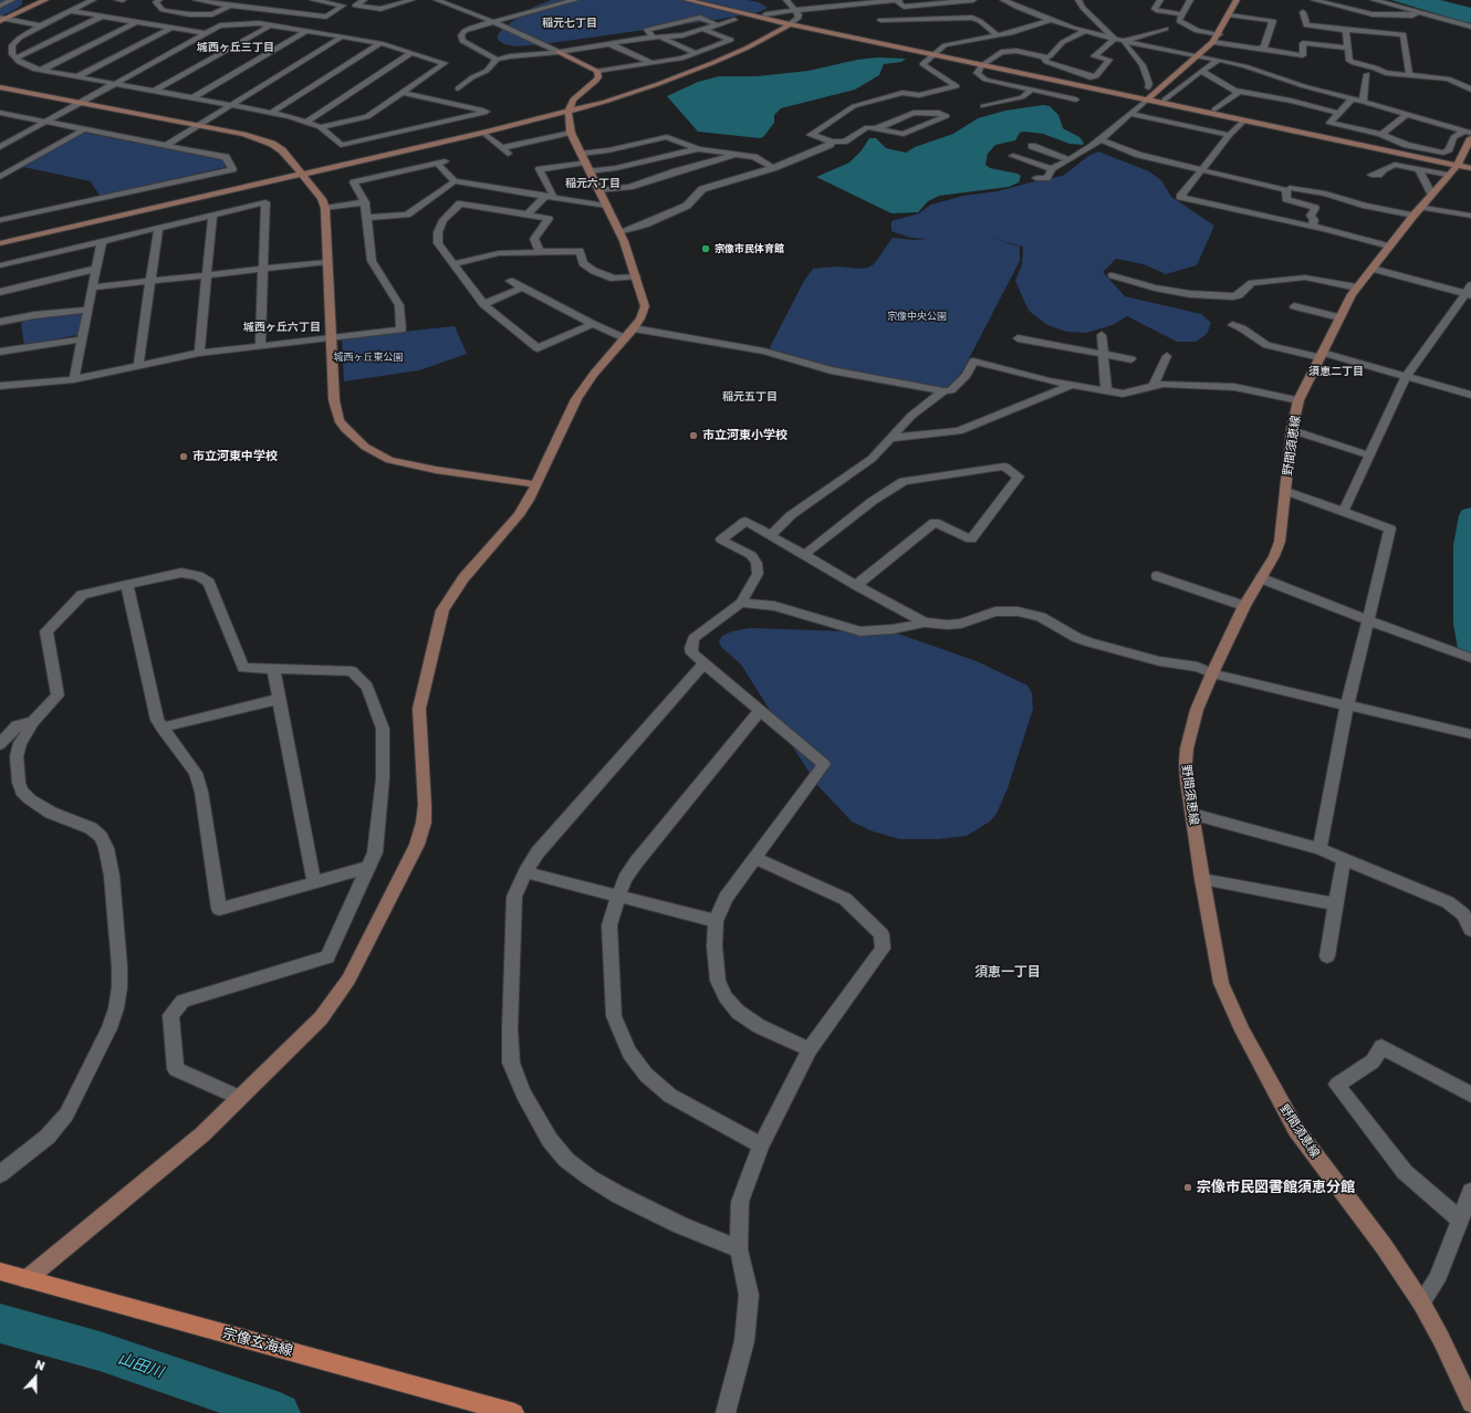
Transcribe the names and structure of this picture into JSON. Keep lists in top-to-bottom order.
{
  "streets": {
    "main road": ["宗像玄海線"],
    "street": ["野間須恵線"]
  },
  "districts": [
    "稲元七丁目",
    "城西ヶ丘三丁目",
    "稲元六丁目",
    "城西ヶ丘六丁目",
    "須恵二丁目",
    "稲元五丁目",
    "須恵一丁目"
  ],
  "water": ["山田川"],
  "parks": ["宗像中央公園", "城西ヶ丘東公園"],
  "places": [
    "宗像市民体育館",
    "市立河東小学校",
    "市立河東中学校",
    "宗像市民図書館須恵分館"
  ],
  "north": "top"
}
